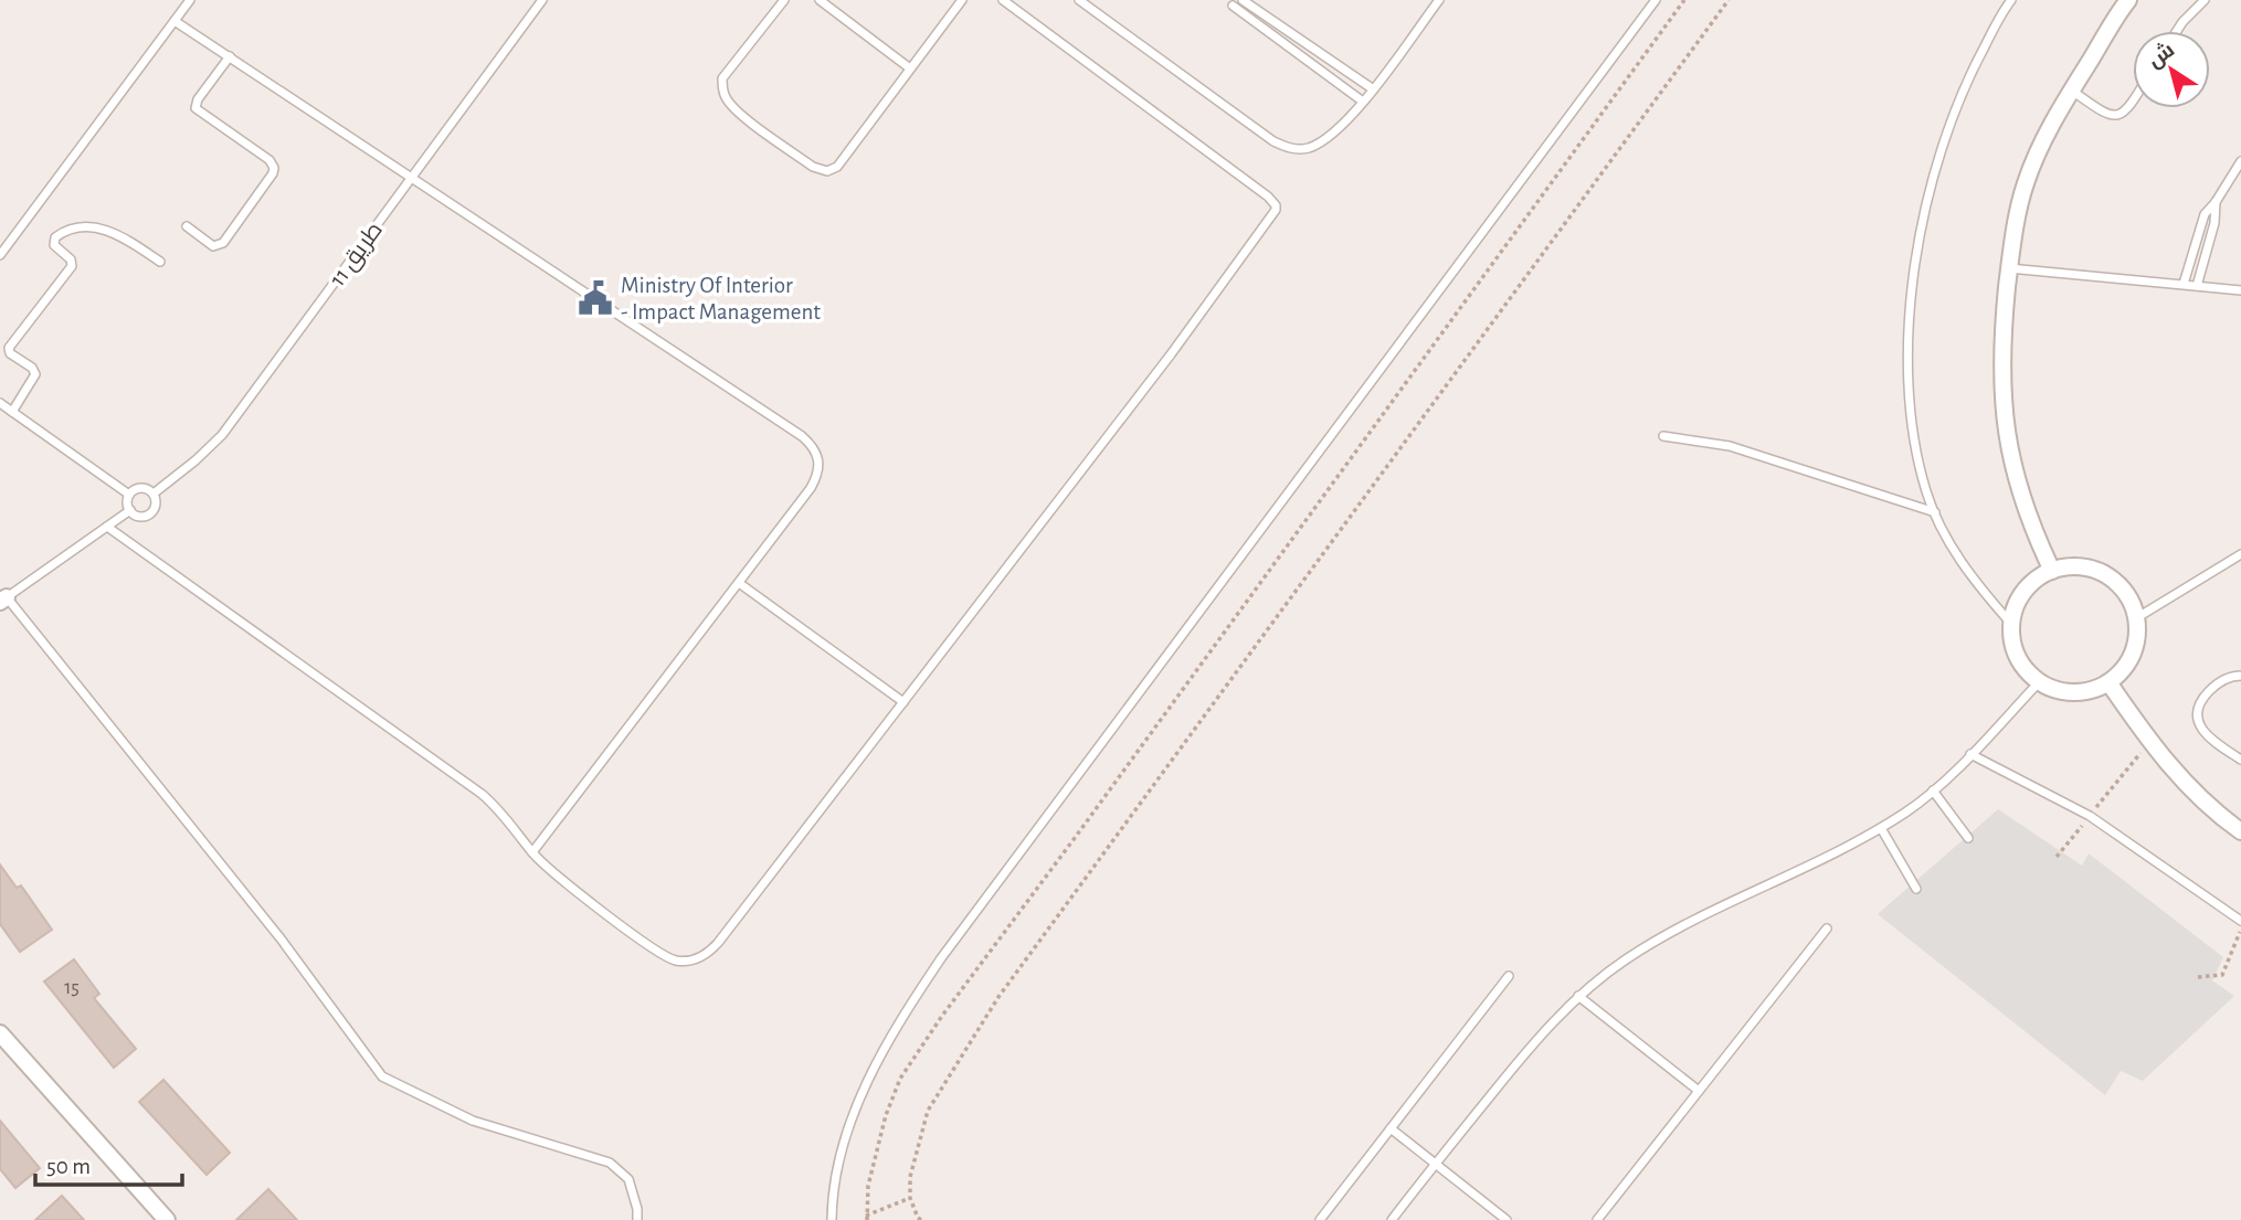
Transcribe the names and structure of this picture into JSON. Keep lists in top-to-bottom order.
{
  "streets": {
    "lane": ["طريق 11"]
  },
  "places": {
    "public building": ["Ministry Of Interior - Impact Management"]
  },
  "house_numbers": ["15"],
  "scale_bar": "50 m",
  "north": "top left"
}
